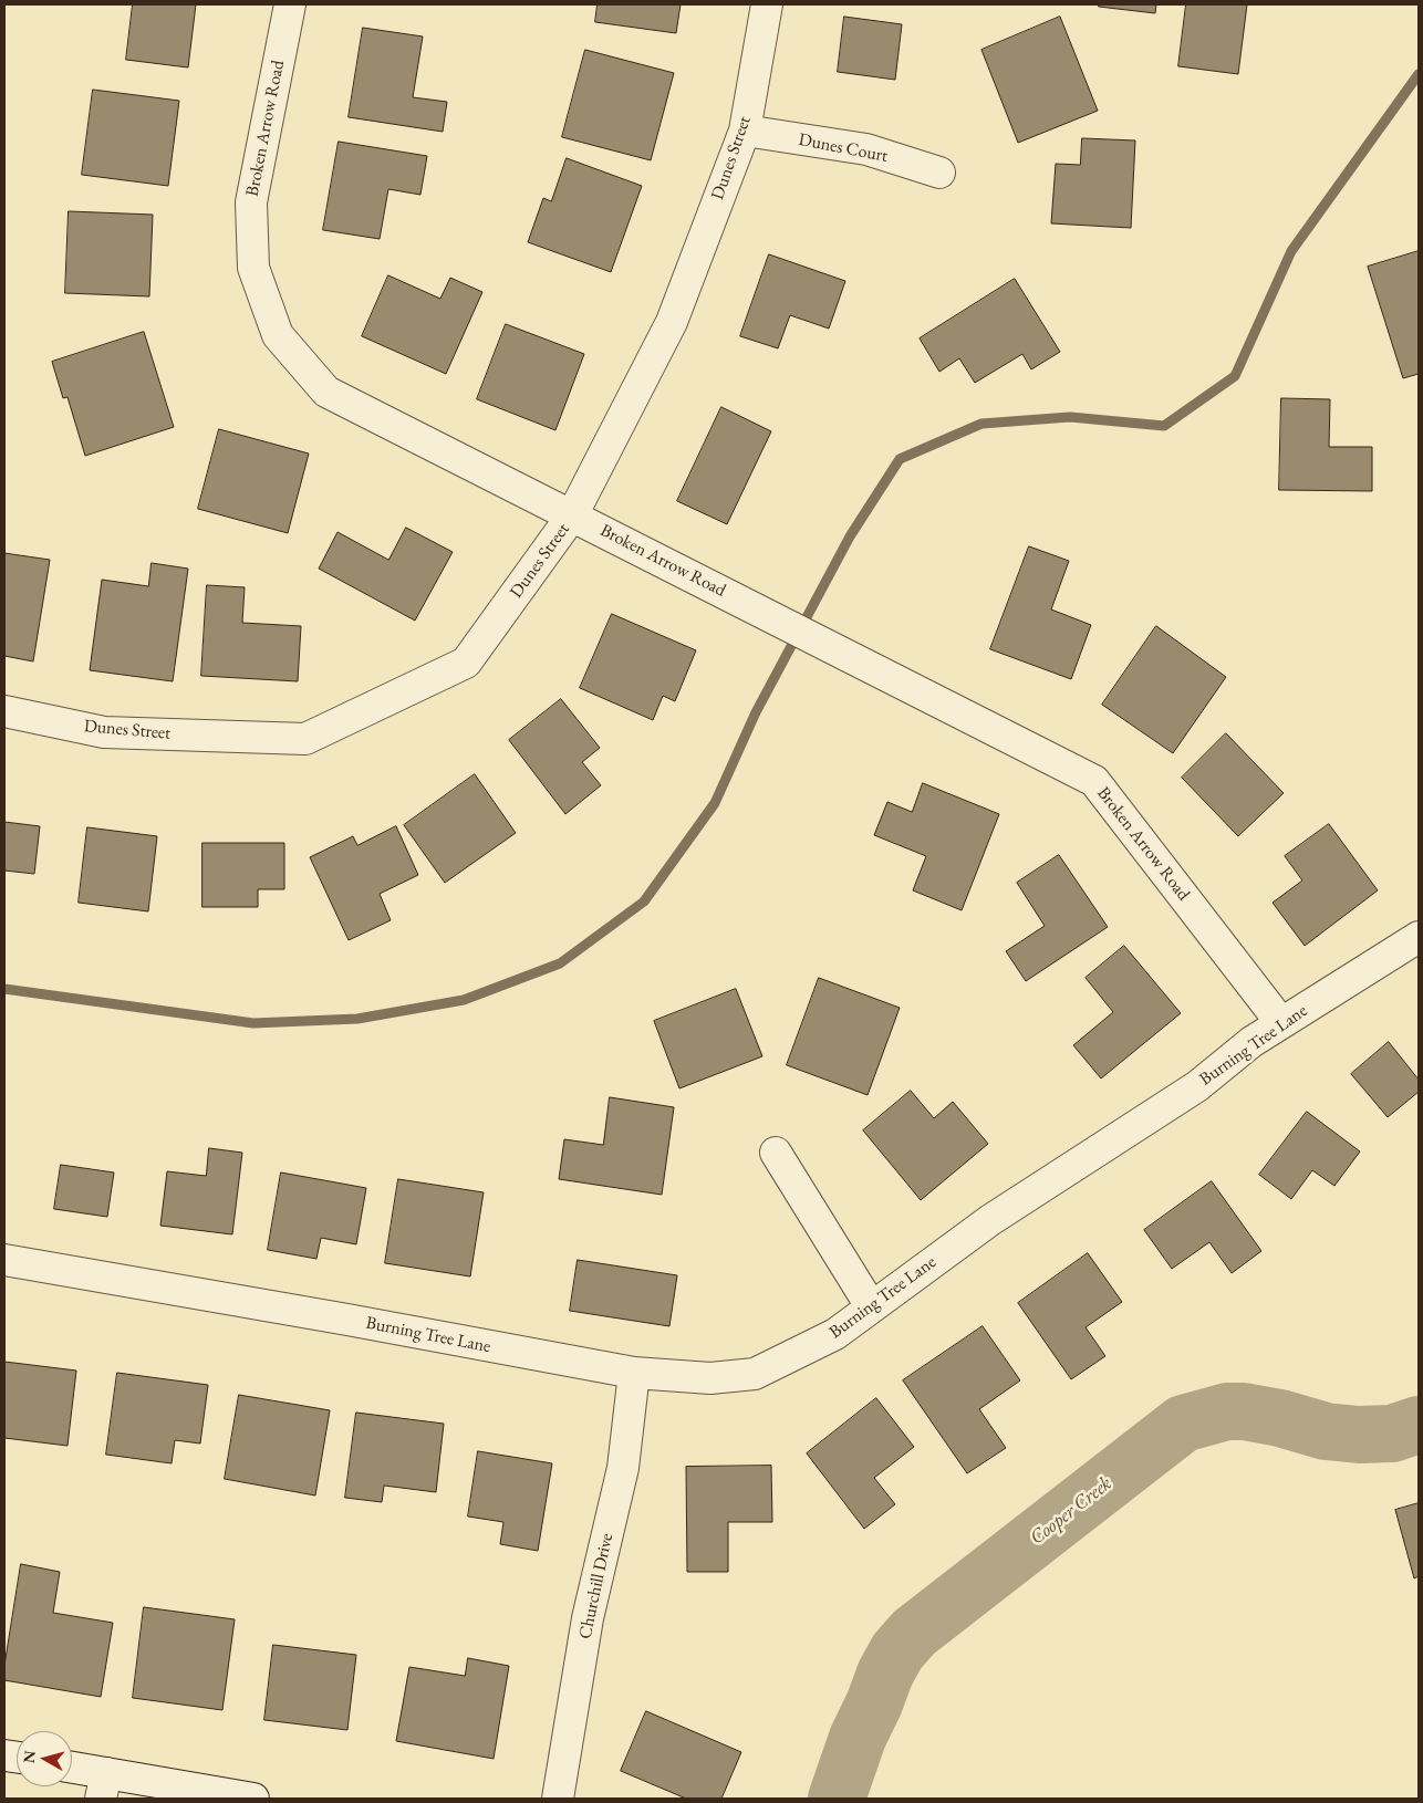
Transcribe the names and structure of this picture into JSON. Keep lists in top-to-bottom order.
{
  "streets": {
    "street": [
      "Broken Arrow Road",
      "Dunes Court",
      "Dunes Street",
      "Burning Tree Lane",
      "Churchill Drive"
    ]
  },
  "crossings": [
    ["Broken Arrow Road", "Dunes Street"],
    ["Broken Arrow Road", "Burning Tree Lane"],
    ["Dunes Court", "Dunes Street"],
    ["Burning Tree Lane", "Churchill Drive"]
  ],
  "water": ["Cooper Creek"],
  "north": "left"
}
